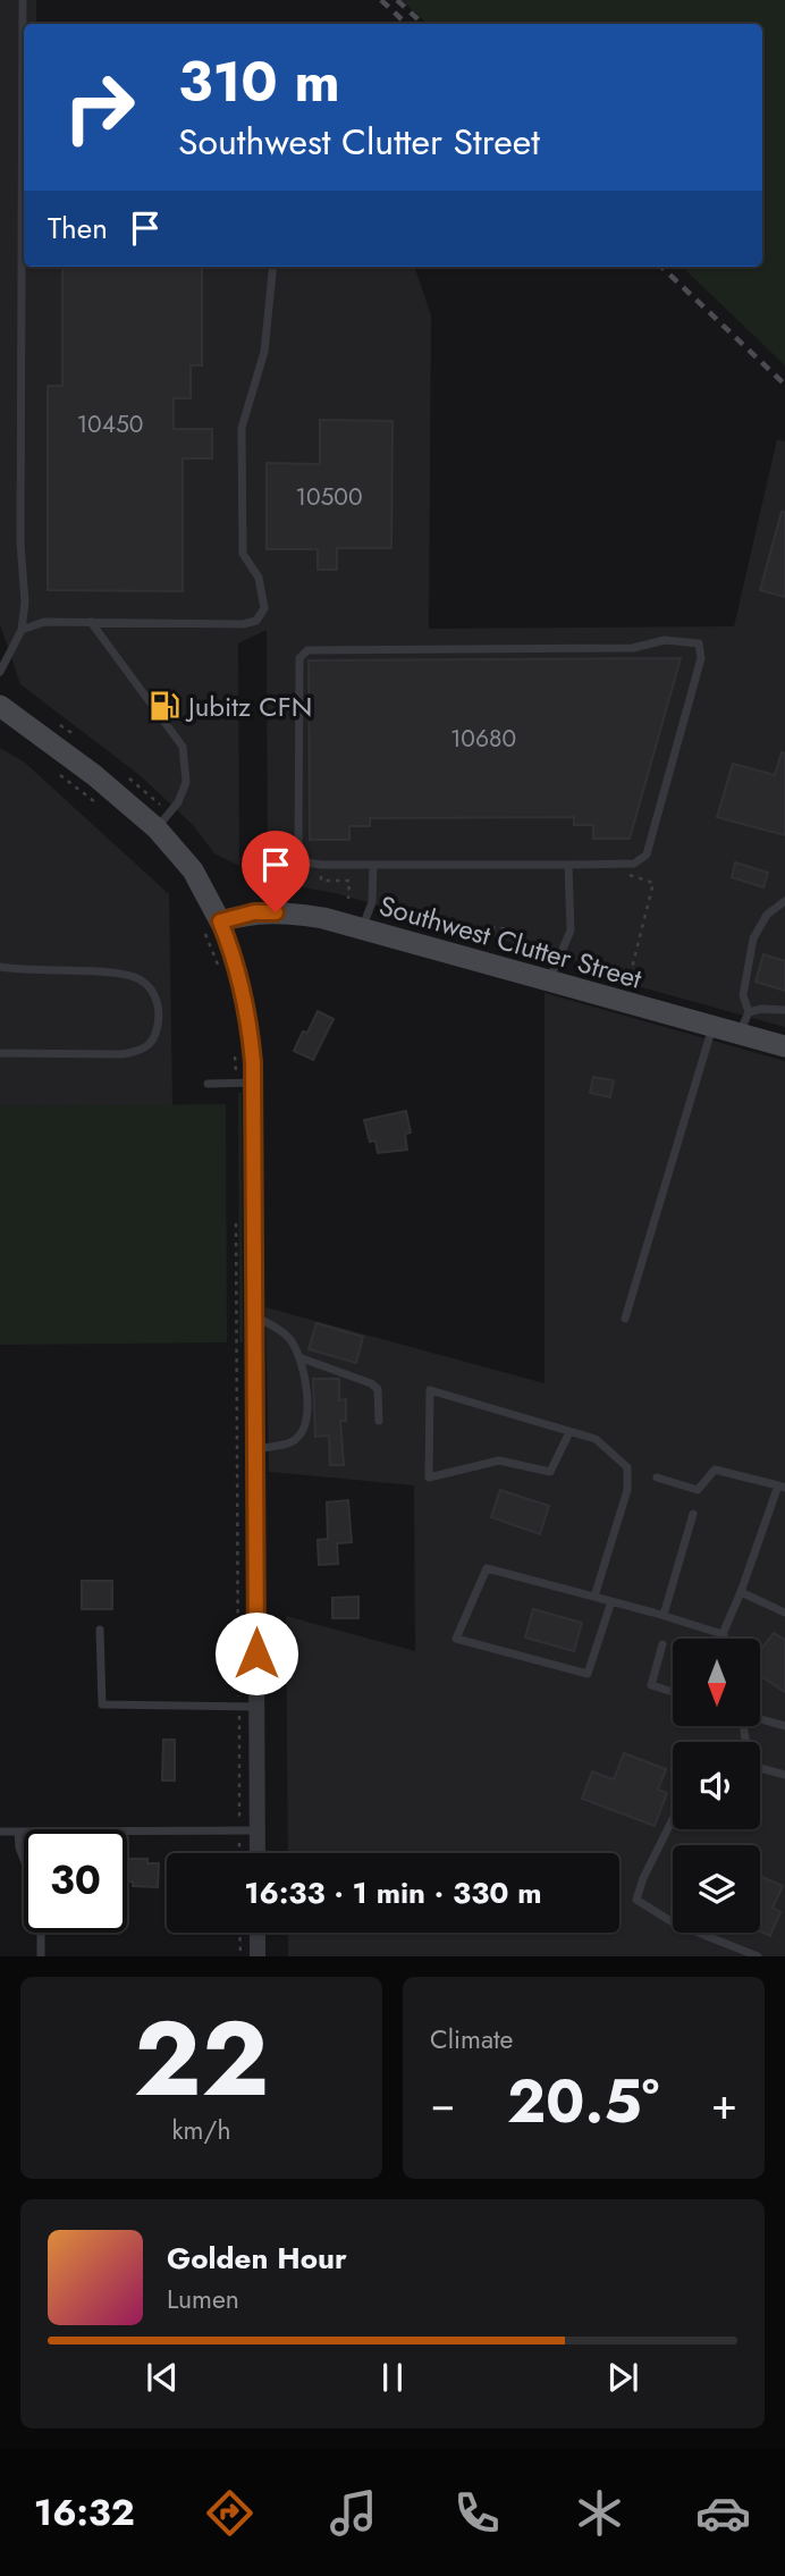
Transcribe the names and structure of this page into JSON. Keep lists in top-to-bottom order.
{
  "streets": {
    "street": ["Southwest Clutter Street"]
  },
  "places": {
    "fuel station": ["Jubitz CFN"]
  },
  "house_numbers": ["10450", "10500", "10680"],
  "north": "bottom",
  "page": {
    "turn": ["310 m", "Southwest Clutter Street"],
    "then": "Then",
    "limit": "30",
    "trip": "16:33 · 1 min · 330 m",
    "tile": [
      ["22", "km/h"],
      "Climate"
    ],
    "heat": ["−", "20.5°", "+"],
    "song": ["Golden Hour", "Lumen"],
    "tabs": "16:32"
  }
}
